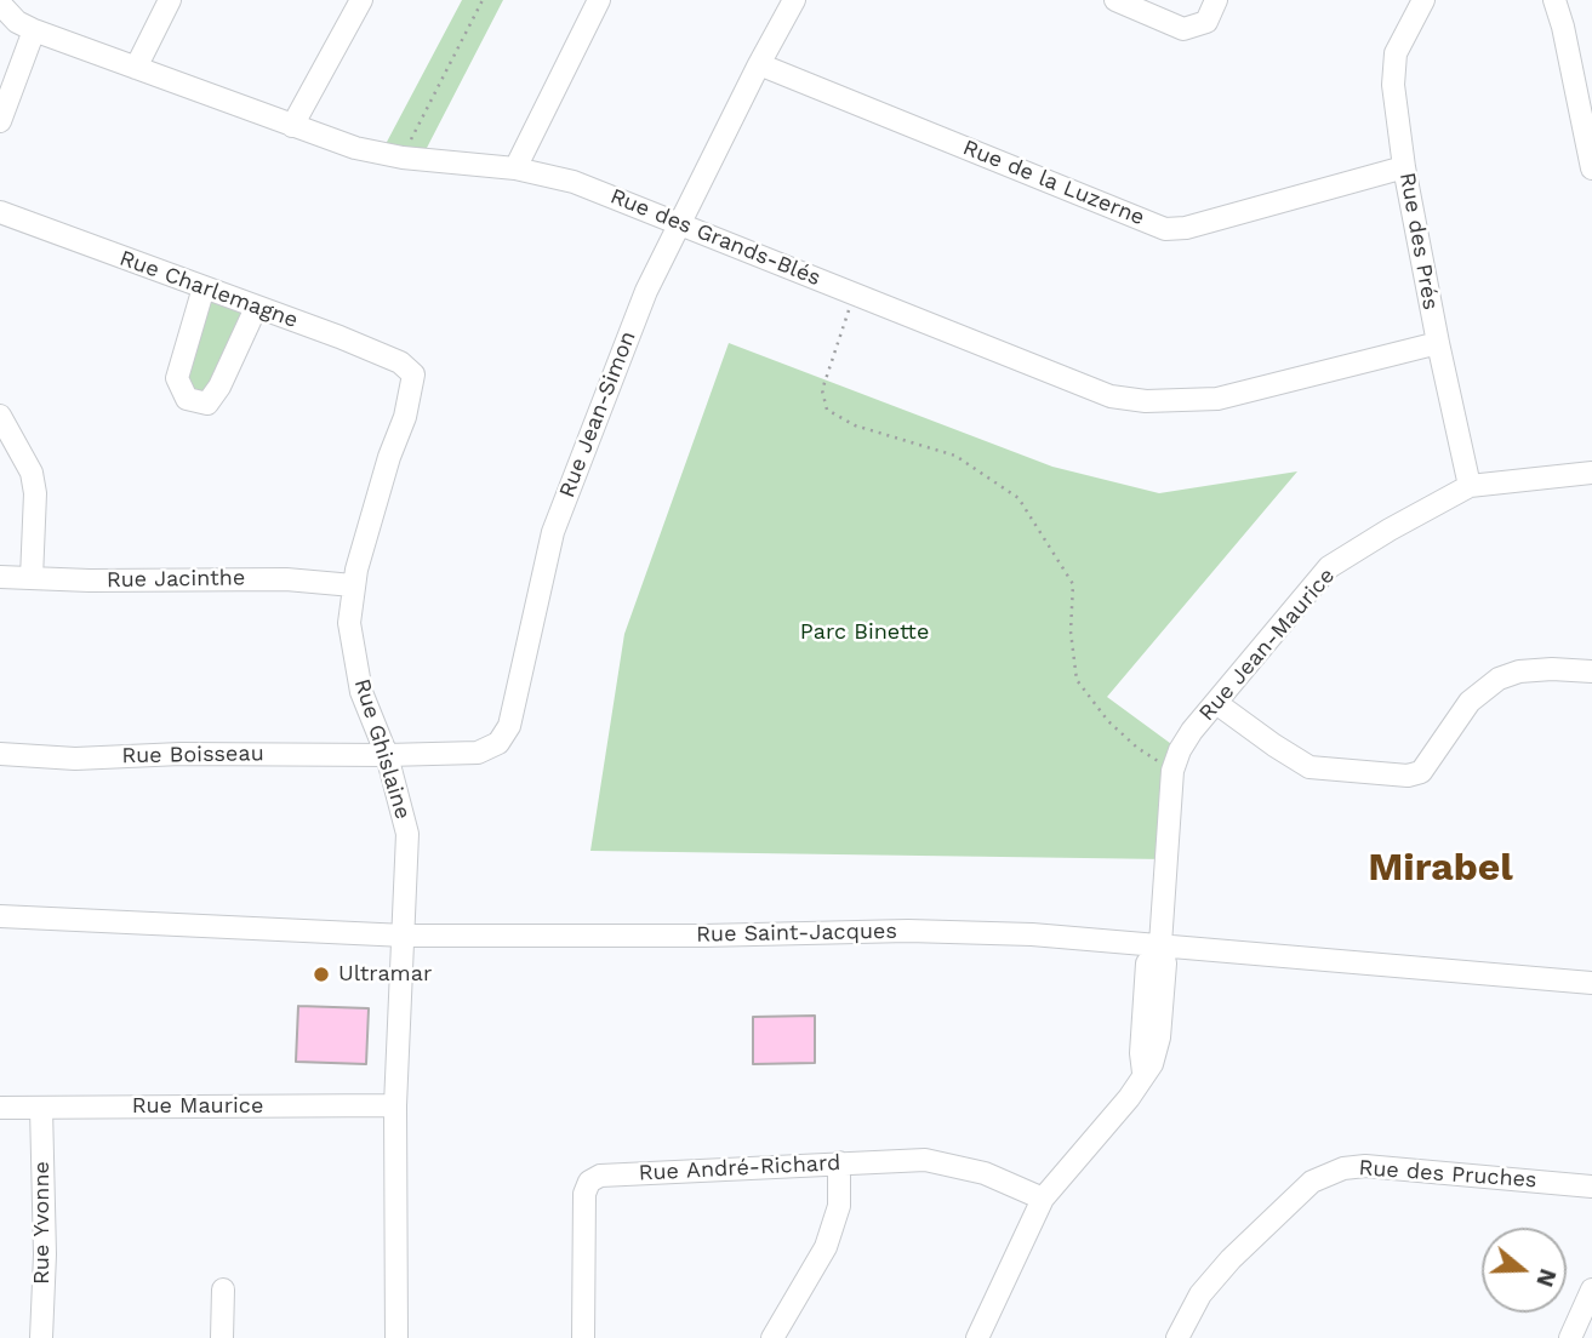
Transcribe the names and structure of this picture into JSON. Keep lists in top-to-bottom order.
{
  "streets": {
    "street": [
      "Rue de la Luzerne",
      "Rue des Grands-Blés",
      "Rue des Prés",
      "Rue Charlemagne",
      "Rue Jean-Simon",
      "Rue Jacinthe",
      "Rue Jean-Maurice",
      "Rue Ghislaine",
      "Rue Boisseau",
      "Rue Saint-Jacques",
      "Rue Maurice",
      "Rue André-Richard",
      "Rue des Pruches",
      "Rue Yvonne"
    ]
  },
  "crossings": [
    ["Rue de la Luzerne", "Rue des Prés"],
    ["Rue de la Luzerne", "Rue Jean-Simon"],
    ["Rue des Grands-Blés", "Rue des Prés"],
    ["Rue des Grands-Blés", "Rue Jean-Simon"],
    ["Rue des Prés", "Rue Jean-Maurice"],
    ["Rue Charlemagne", "Rue Ghislaine"],
    ["Rue Jean-Simon", "Rue Ghislaine"],
    ["Rue Jean-Simon", "Rue Boisseau"],
    ["Rue Jacinthe", "Rue Ghislaine"],
    ["Rue Jean-Maurice", "Rue Saint-Jacques"],
    ["Rue Jean-Maurice", "Rue André-Richard"],
    ["Rue Ghislaine", "Rue Boisseau"],
    ["Rue Ghislaine", "Rue Saint-Jacques"],
    ["Rue Ghislaine", "Rue Maurice"],
    ["Rue Maurice", "Rue Yvonne"]
  ],
  "districts": ["Mirabel"],
  "parks": ["Parc Binette"],
  "places": ["Ultramar"],
  "north": "right"
}
